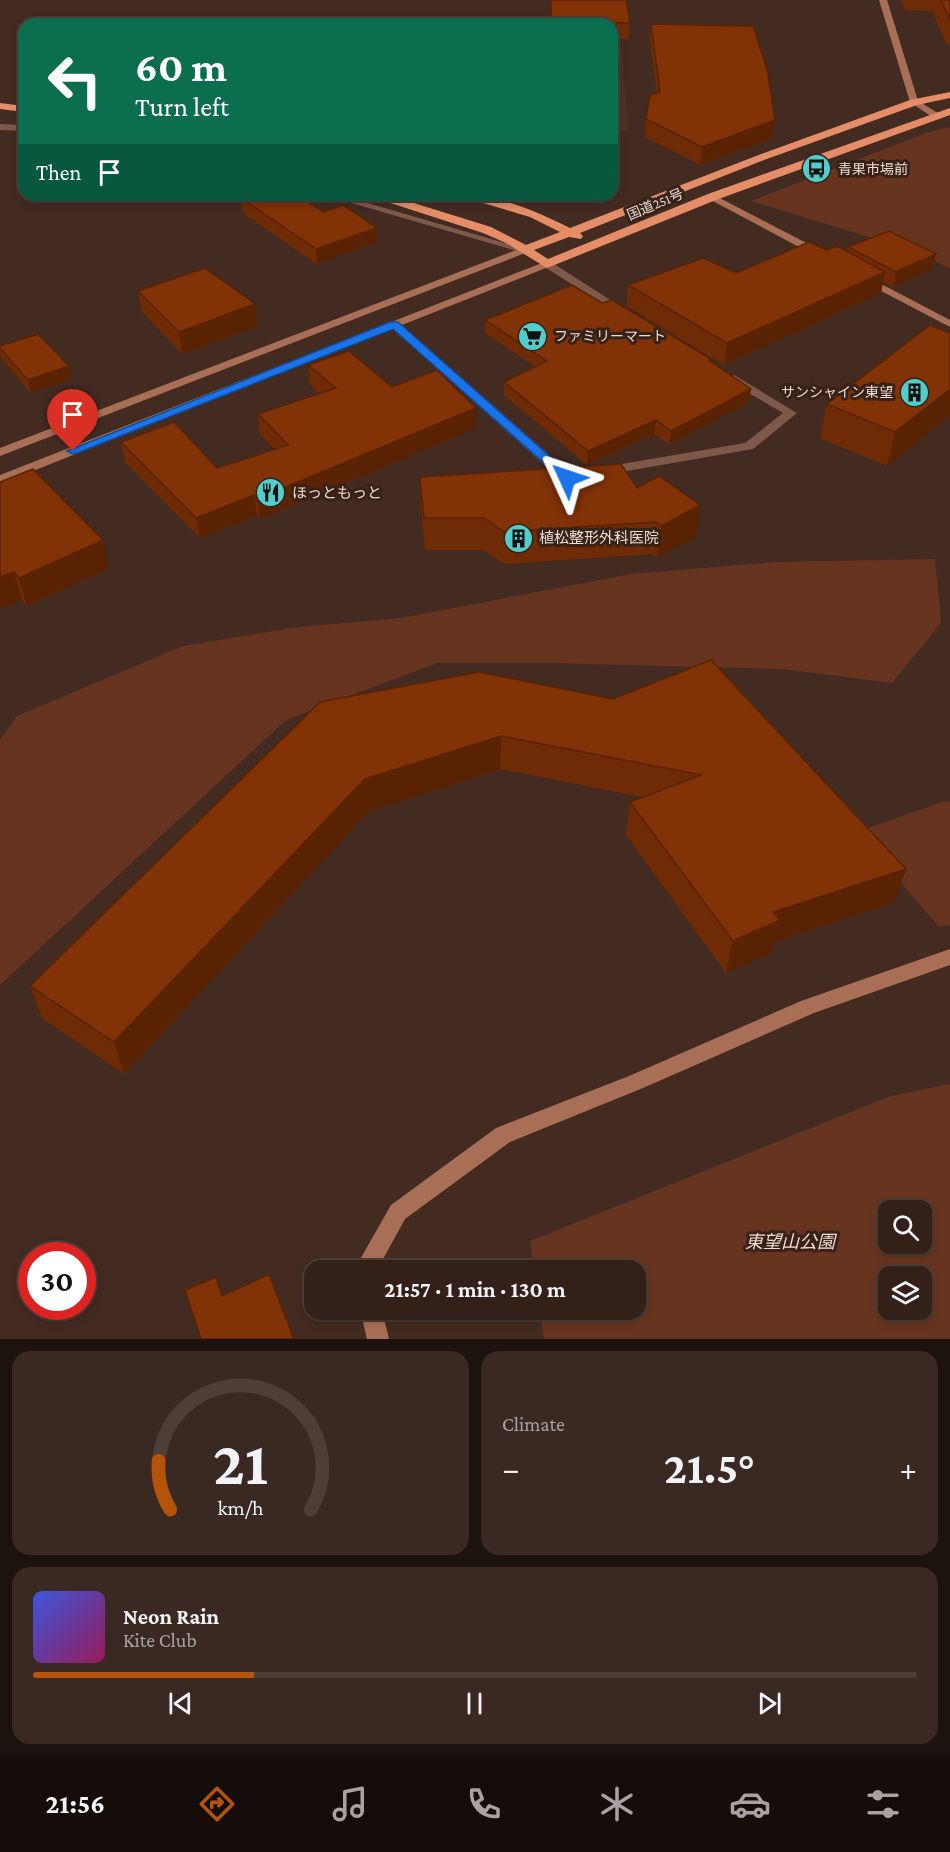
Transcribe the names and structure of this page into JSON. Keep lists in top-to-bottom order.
{
  "streets": {
    "highway": ["国道251号"]
  },
  "parks": ["東望山公園"],
  "places": {
    "bus stop": ["青果市場前"],
    "supermarket": ["ファミリーマート"],
    "building": ["サンシャイン東望", "植松整形外科医院"],
    "restaurant": ["ほっともっと"]
  },
  "page": {
    "turn": ["60 m", "Turn left"],
    "then": "Then",
    "limit": "30",
    "trip": "21:57 · 1 min · 130 m",
    "tile": "Climate",
    "heat": ["−", "21.5°", "+"],
    "song": ["Neon Rain", "Kite Club"],
    "tabs": "21:56",
    "gauge": ["21", "km/h"]
  }
}
